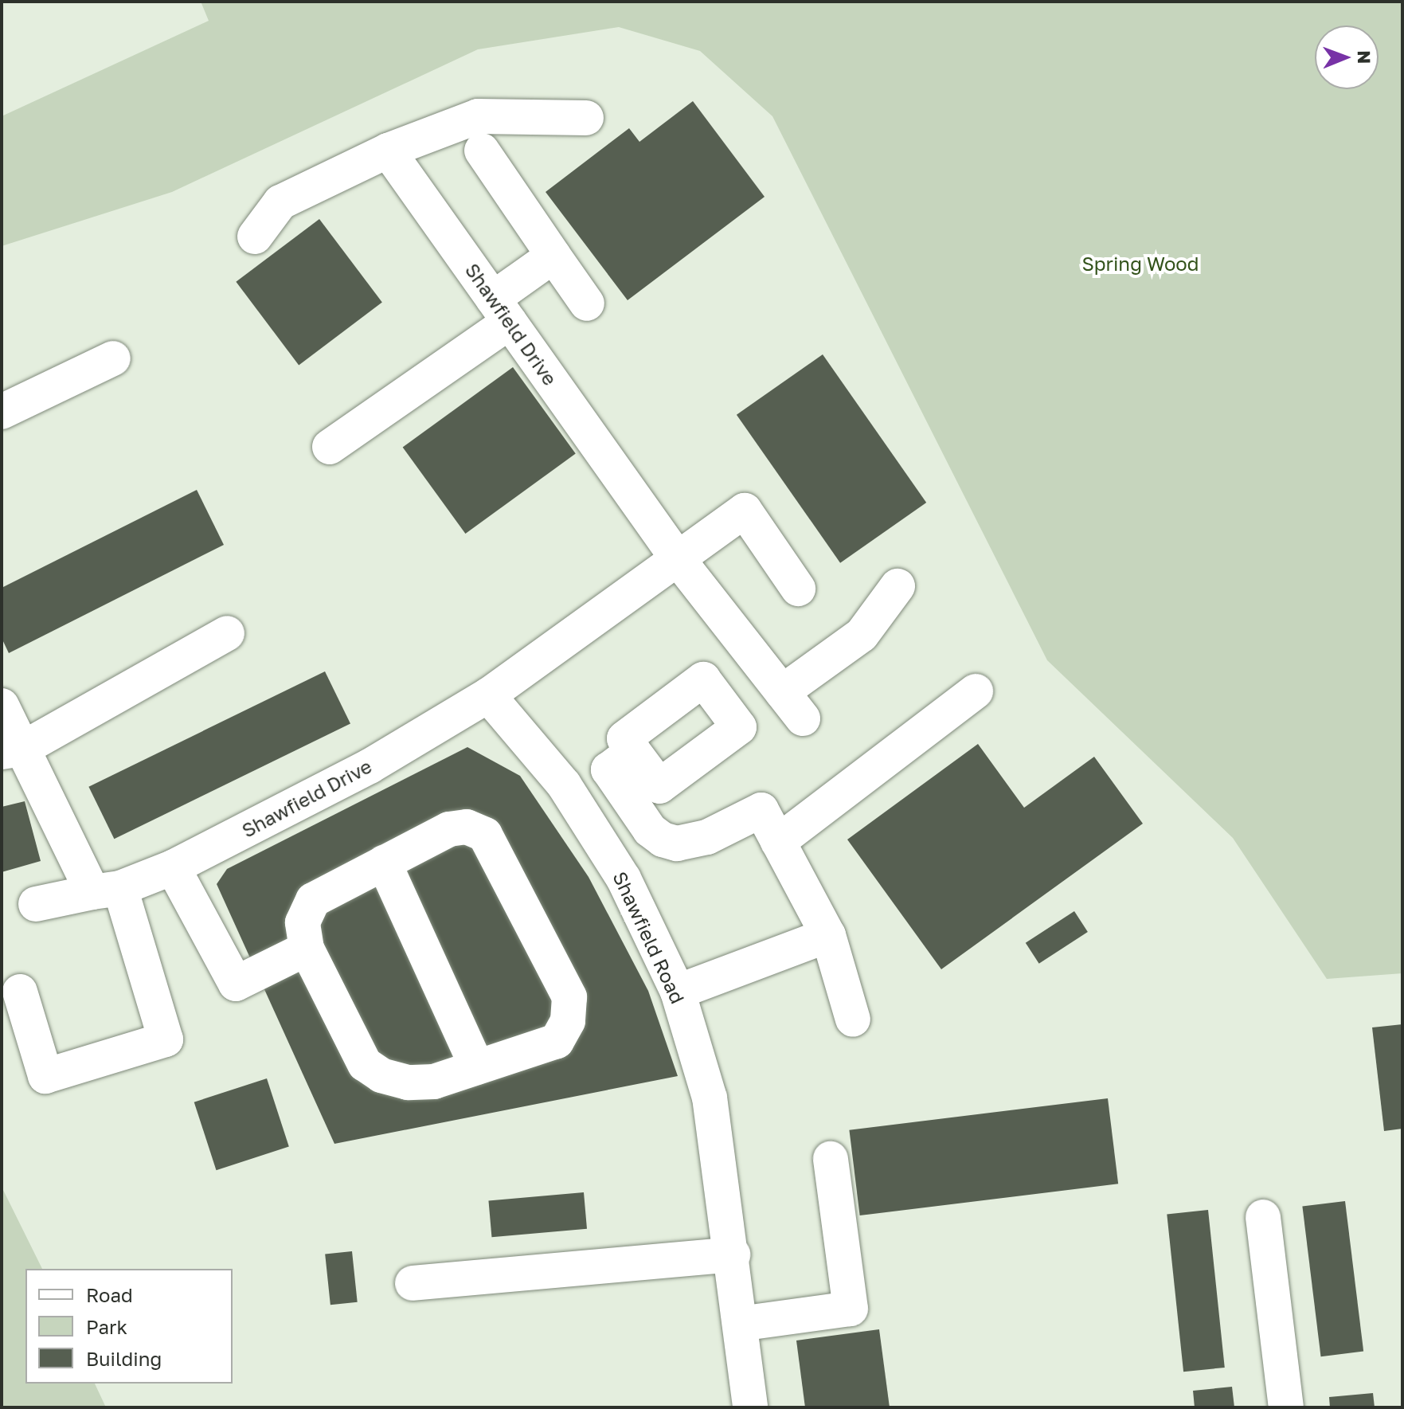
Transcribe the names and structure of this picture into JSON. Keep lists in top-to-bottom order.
{
  "streets": {
    "street": ["Shawfield Drive", "Shawfield Road"]
  },
  "crossings": [
    ["Shawfield Drive", "Shawfield Road"]
  ],
  "parks": ["Spring Wood"],
  "legend": ["Road", "Park", "Building"],
  "north": "right"
}
